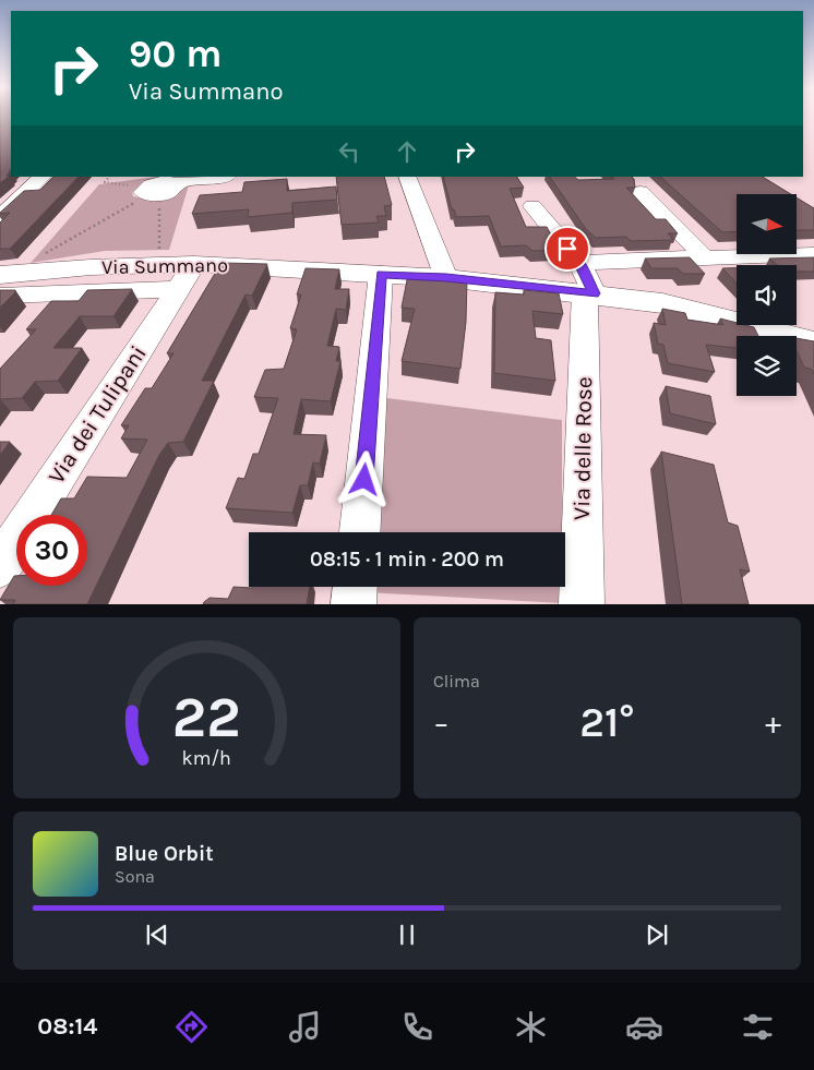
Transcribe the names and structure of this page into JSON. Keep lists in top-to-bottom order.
{
  "streets": {
    "main road": ["Via Summano"],
    "street": ["Via dei Tulipani", "Via delle Rose"]
  },
  "crossings": [
    ["Via Summano", "Via dei Tulipani"],
    ["Via Summano", "Via delle Rose"]
  ],
  "north": "right",
  "page": {
    "turn": ["90 m", "Via Summano"],
    "limit": "30",
    "trip": "08:15 · 1 min · 200 m",
    "tile": "Clima",
    "heat": ["−", "21°", "+"],
    "song": ["Blue Orbit", "Sona"],
    "tabs": "08:14",
    "gauge": ["22", "km/h"]
  }
}
